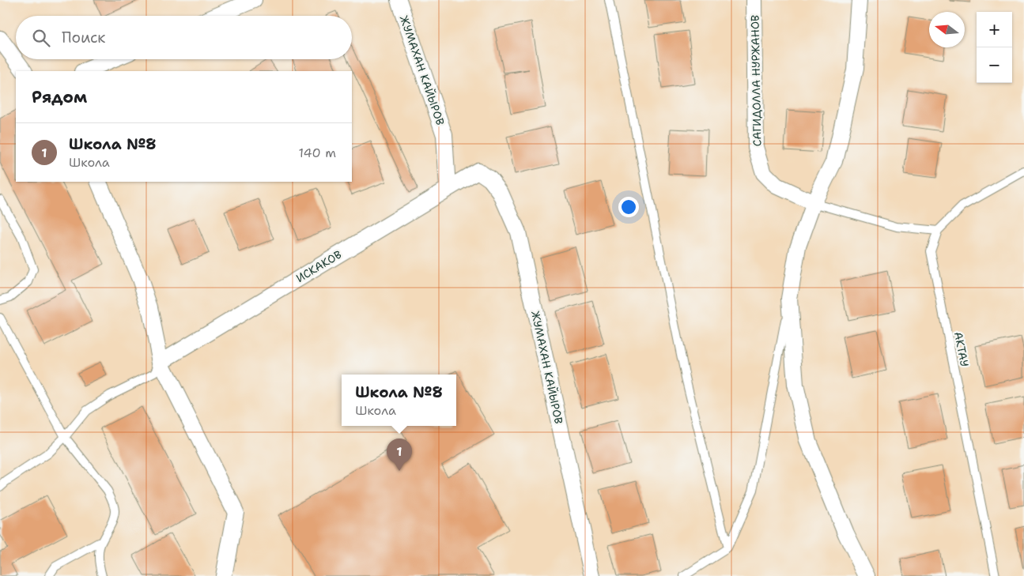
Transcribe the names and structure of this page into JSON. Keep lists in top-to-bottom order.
{
  "streets": {
    "street": ["ЖУМАХАН КАЙЫРОВ", "САГИДОЛЛА НУРЖАНОВ", "ИСКАКОВ"],
    "lane": ["АКТАУ"]
  },
  "crossings": [
    ["ЖУМАХАН КАЙЫРОВ", "ИСКАКОВ"]
  ],
  "north": "left",
  "page": {
    "map_buttons": ["+", "−"],
    "search": "Поиск",
    "heading": "Рядом",
    "list": [
      {
        "mark": "1",
        "name": "Школа №8",
        "note": "Школа",
        "value": "140 m"
      }
    ],
    "popup": ["Школа №8", "Школа"],
    "pins": "1"
  }
}
